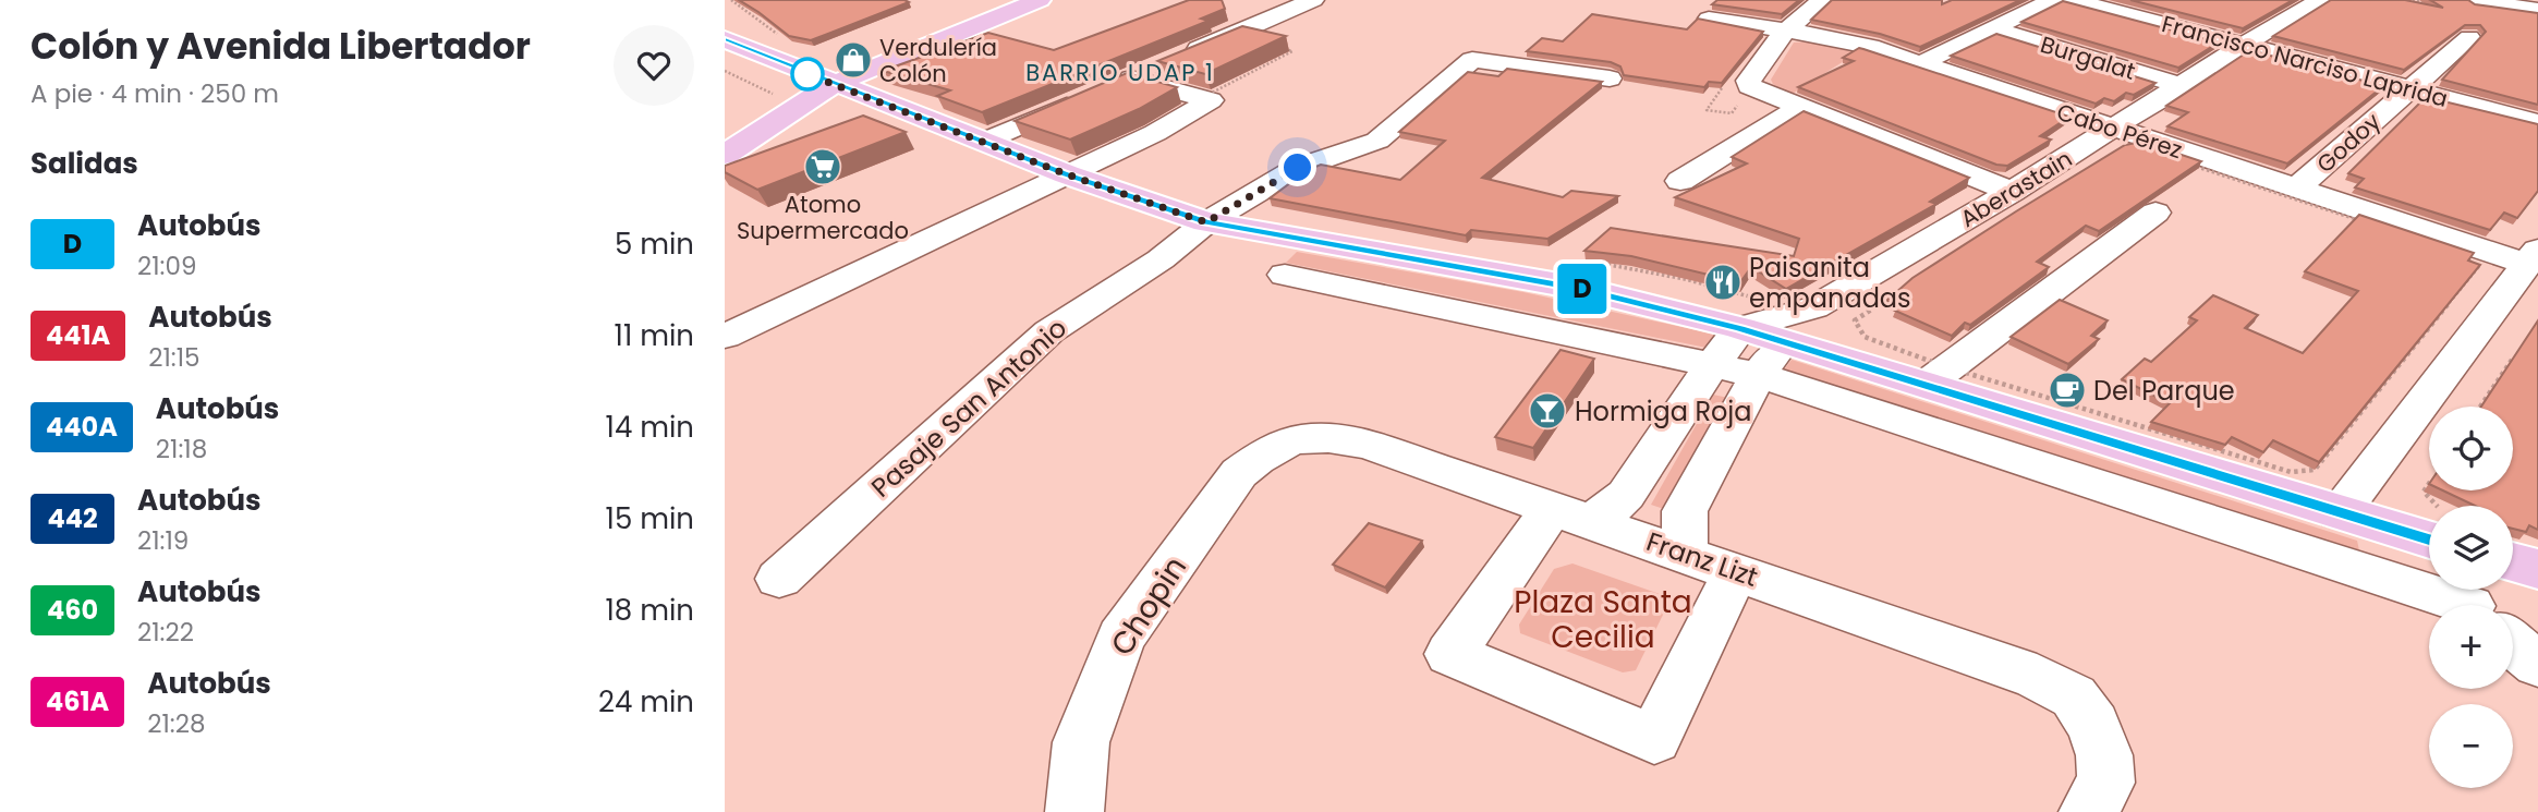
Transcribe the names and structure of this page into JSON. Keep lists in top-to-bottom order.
{
  "streets": {
    "street": [
      "Burgalat",
      "Francisco Narciso Laprida",
      "Cabo Pérez",
      "Godoy",
      "Aberastain",
      "Pasaje San Antonio",
      "Franz Lizt",
      "Chopin"
    ]
  },
  "crossings": [
    ["Burgalat", "Aberastain"],
    ["Francisco Narciso Laprida", "Godoy"],
    ["Francisco Narciso Laprida", "Aberastain"],
    ["Cabo Pérez", "Godoy"],
    ["Cabo Pérez", "Aberastain"],
    ["Franz Lizt", "Chopin"]
  ],
  "districts": ["BARRIO UDAP 1"],
  "parks": ["Plaza Santa Cecilia"],
  "places": {
    "shop": ["Verdulería Colón"],
    "supermarket": ["Atomo Supermercado"],
    "restaurant": ["Paisanita empanadas"],
    "cafe": ["Del Parque"],
    "bar": ["Hormiga Roja"]
  },
  "lines": ["bus line D"],
  "page": {
    "heading": [
      ["Colón y Avenida Libertador", "A pie · 4 min · 250 m"],
      "Salidas"
    ],
    "on_map": "D",
    "list": [
      {
        "mark": "D",
        "name": "Autobús",
        "note": "21:09",
        "value": "5 min"
      },
      {
        "mark": "441A",
        "name": "Autobús",
        "note": "21:15",
        "value": "11 min"
      },
      {
        "mark": "440A",
        "name": "Autobús",
        "note": "21:18",
        "value": "14 min"
      },
      {
        "mark": "442",
        "name": "Autobús",
        "note": "21:19",
        "value": "15 min"
      },
      {
        "mark": "460",
        "name": "Autobús",
        "note": "21:22",
        "value": "18 min"
      },
      {
        "mark": "461A",
        "name": "Autobús",
        "note": "21:28",
        "value": "24 min"
      }
    ],
    "map_buttons": ["+", "−"]
  }
}
